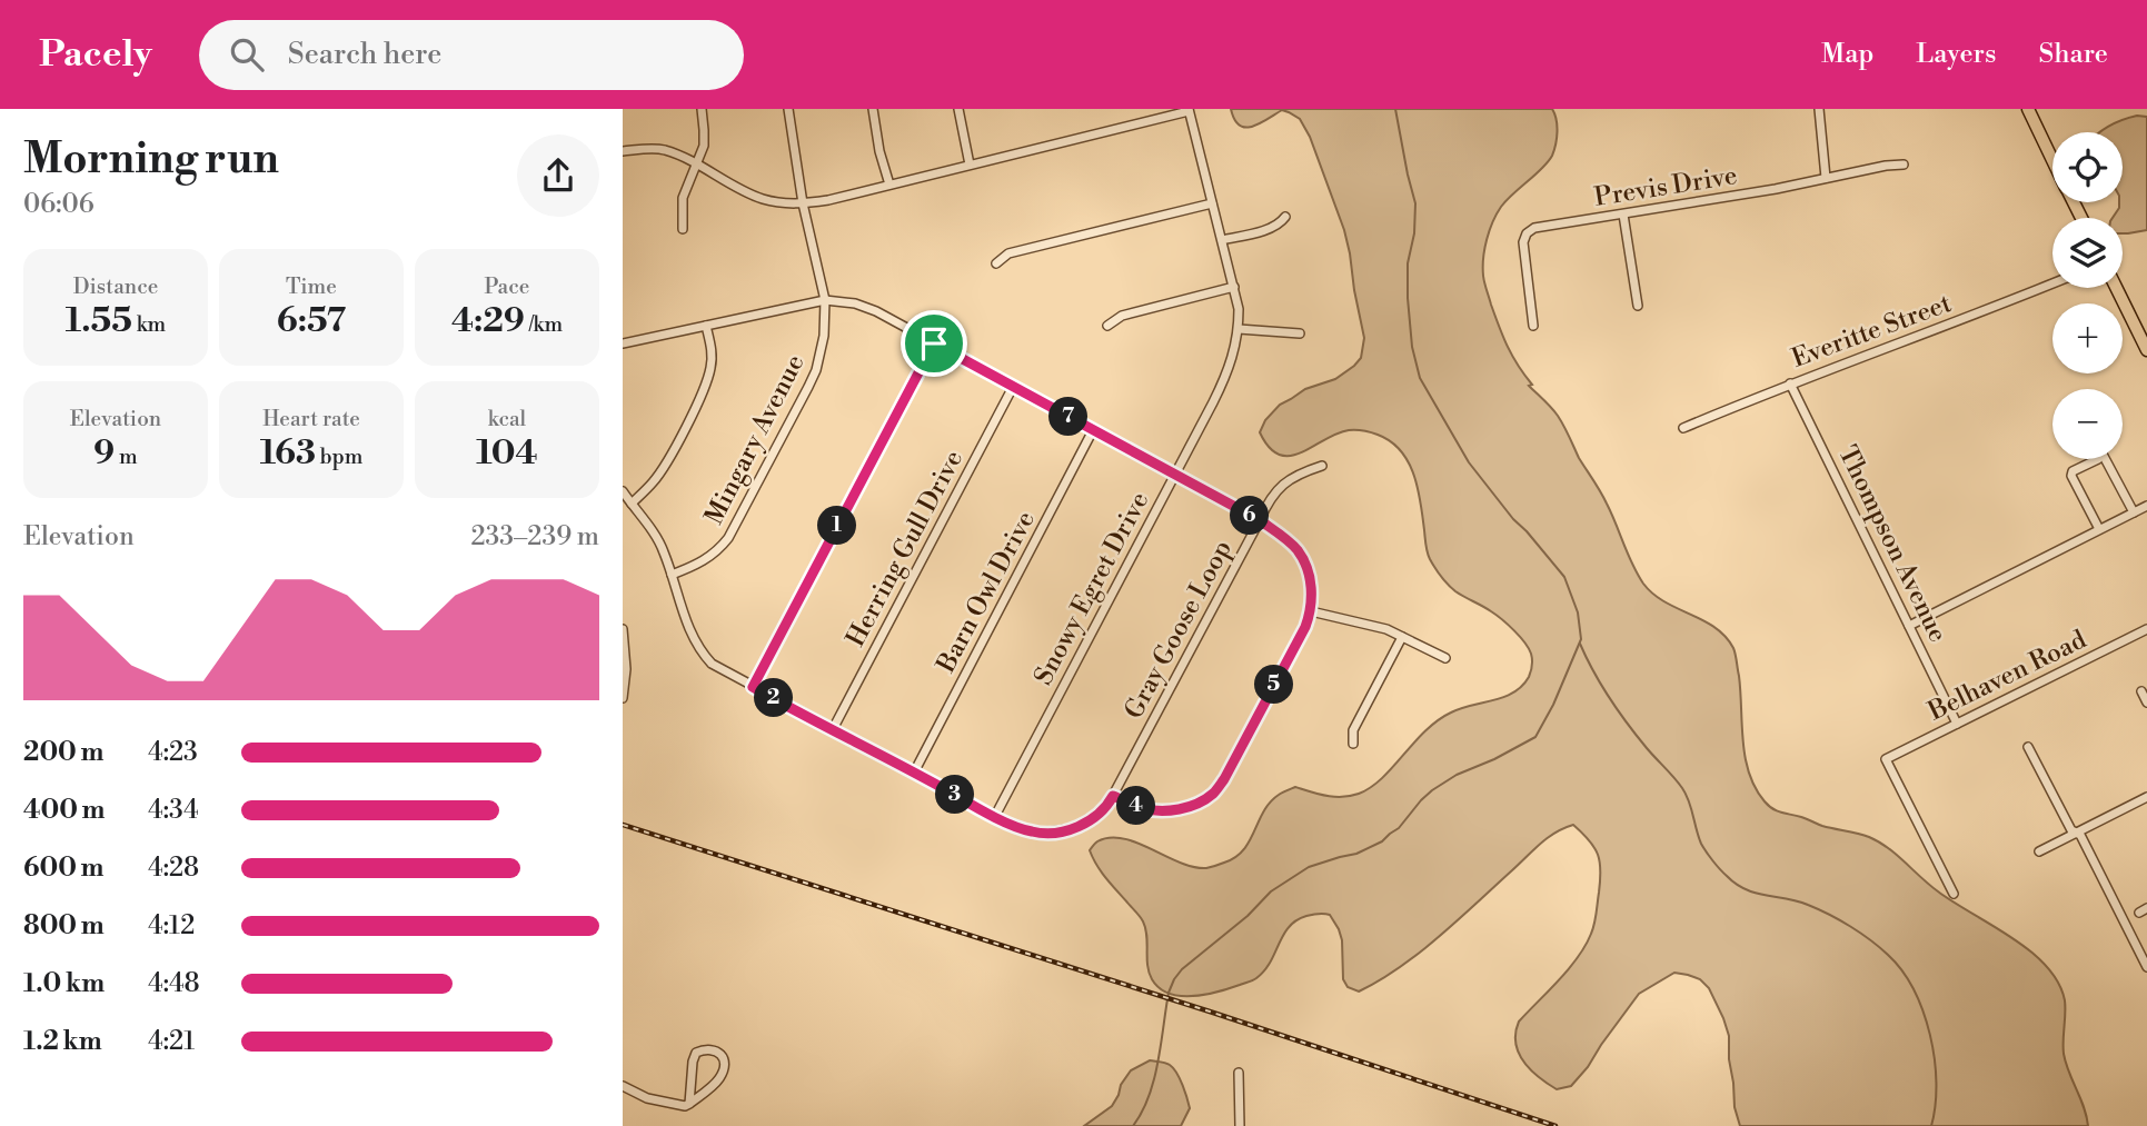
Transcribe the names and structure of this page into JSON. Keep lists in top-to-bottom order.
{
  "streets": {
    "street": [
      "Previs Drive",
      "Everitte Street",
      "Mingary Avenue",
      "Thompson Avenue",
      "Herring Gull Drive",
      "Snowy Egret Drive",
      "Barn Owl Drive",
      "Gray Goose Loop",
      "Belhaven Road"
    ]
  },
  "crossings": [
    ["Everitte Street", "Thompson Avenue"],
    ["Mingary Avenue", "Gray Goose Loop"],
    ["Thompson Avenue", "Belhaven Road"],
    ["Herring Gull Drive", "Gray Goose Loop"],
    ["Snowy Egret Drive", "Gray Goose Loop"],
    ["Barn Owl Drive", "Gray Goose Loop"]
  ],
  "page": {
    "header": "Pacely",
    "search": "Search here",
    "nav": ["Map", "Layers", "Share"],
    "heading": ["Morning run", "06:06"],
    "map_buttons": ["+", "−"],
    "stats": [
      ["Distance", "1.55 km"],
      ["Time", "6:57"],
      ["Pace", "4:29 /km"],
      ["Elevation", "9 m"],
      ["Heart rate", "163 bpm"],
      ["kcal", "104"]
    ],
    "pins": [
      "7",
      "6",
      "1",
      "5",
      "2",
      "3",
      "4"
    ],
    "chart": ["Elevation", "233–239 m"],
    "list": [
      {
        "name": "200 m",
        "note": "4:23"
      },
      {
        "name": "400 m",
        "note": "4:34"
      },
      {
        "name": "600 m",
        "note": "4:28"
      },
      {
        "name": "800 m",
        "note": "4:12"
      },
      {
        "name": "1.0 km",
        "note": "4:48"
      },
      {
        "name": "1.2 km",
        "note": "4:21"
      }
    ]
  }
}
